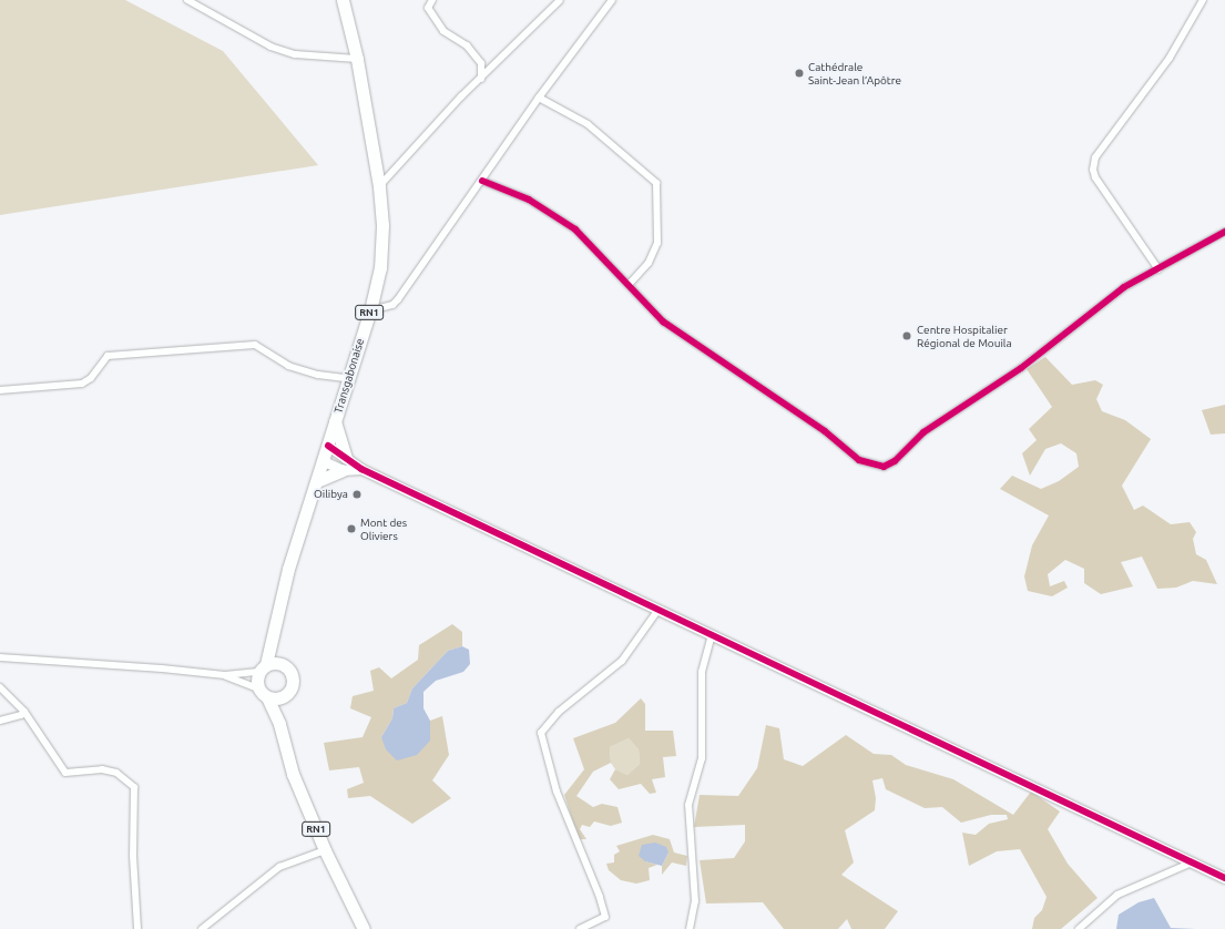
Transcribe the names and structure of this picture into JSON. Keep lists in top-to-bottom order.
{
  "streets": {
    "highway": ["RN1", "Transgabonaise"]
  },
  "crossings": [
    ["RN1", "Transgabonaise"]
  ],
  "places": [
    "Cathédrale Saint-Jean l’Apôtre",
    "Centre Hospitalier Régional de Mouila",
    "Oilibya",
    "Mont des Oliviers"
  ]
}
